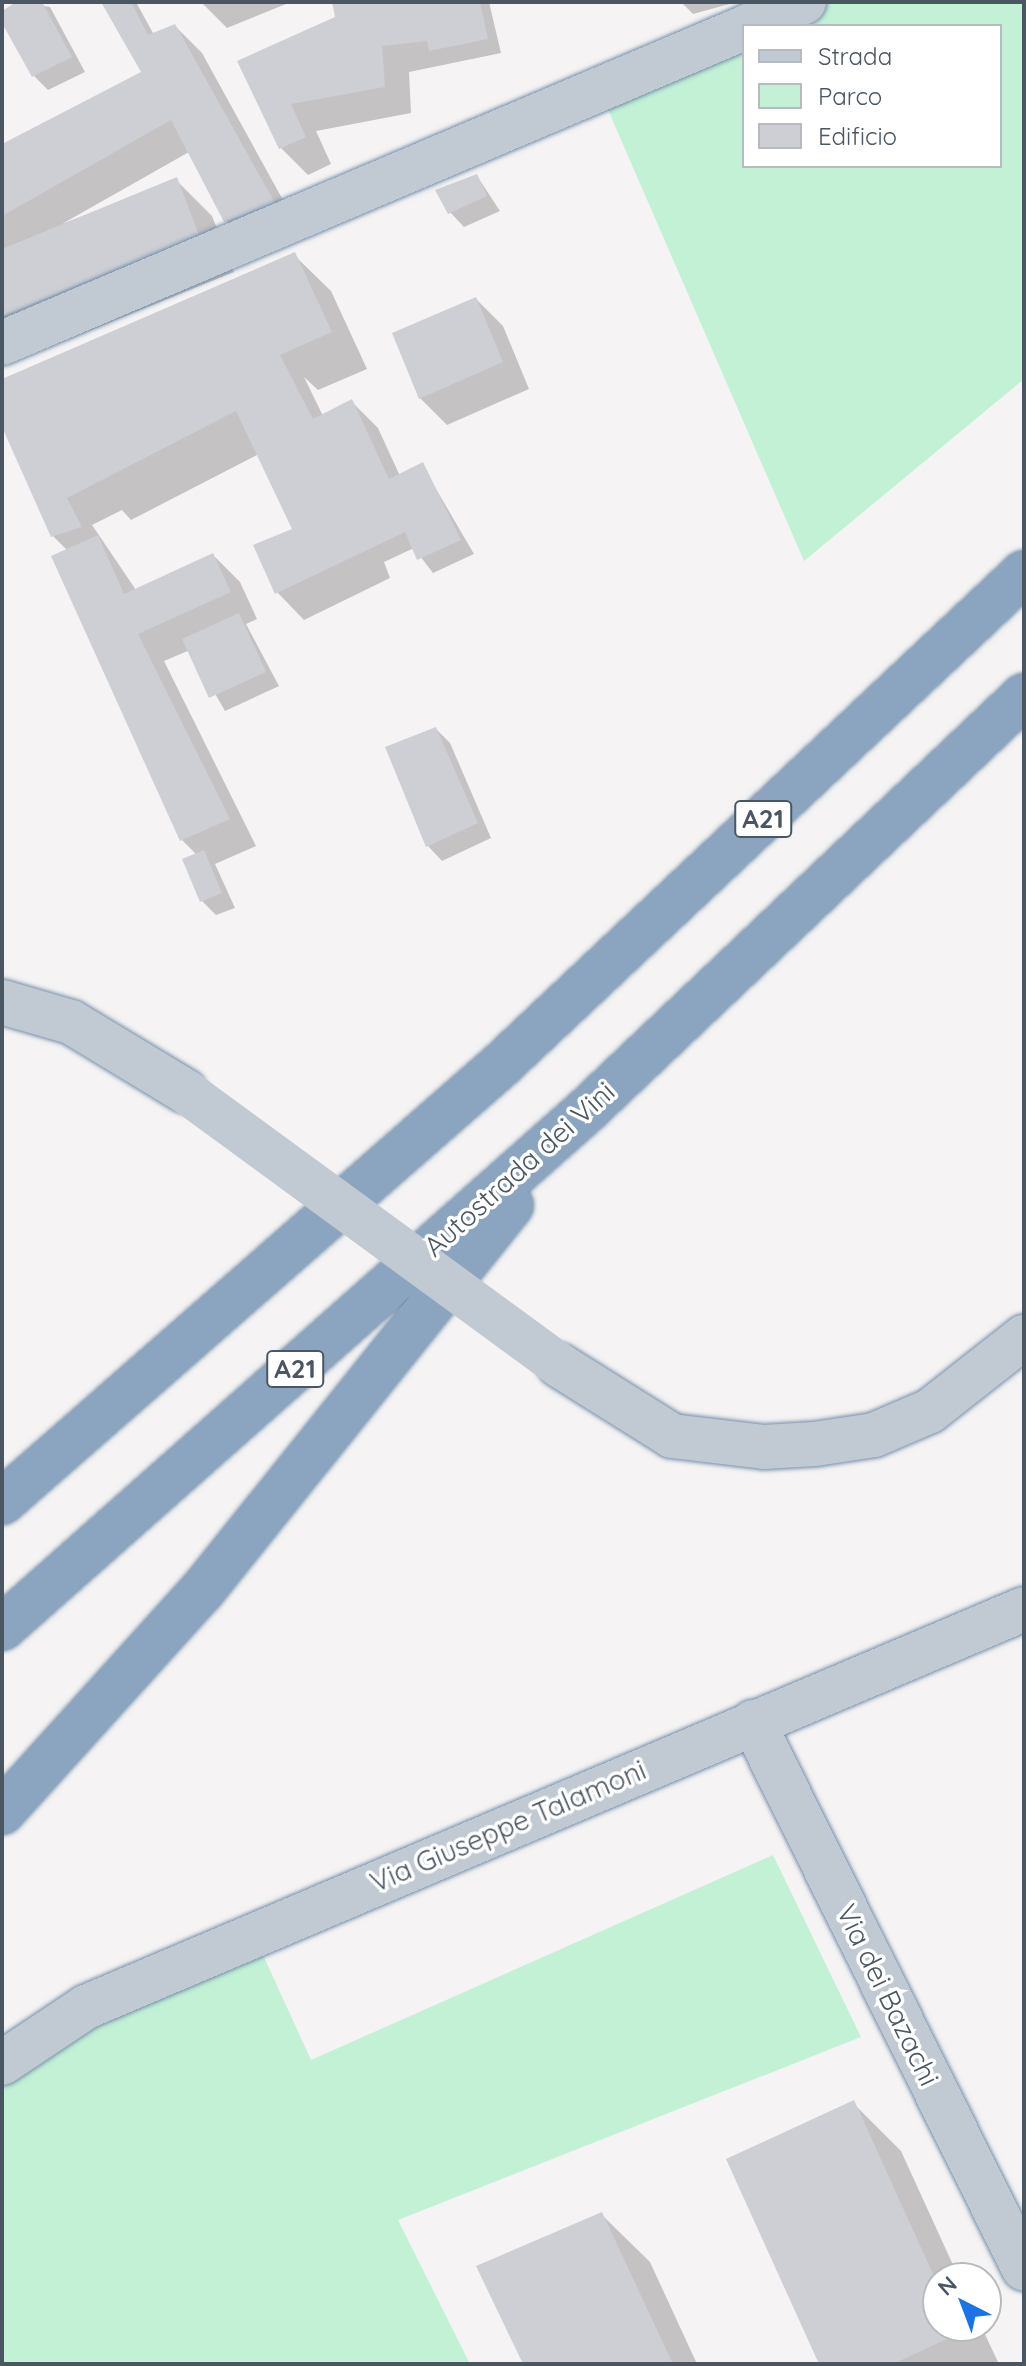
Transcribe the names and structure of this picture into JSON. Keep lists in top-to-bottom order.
{
  "streets": {
    "highway": ["A21", "Autostrada dei Vini"],
    "street": ["Via Giuseppe Talamoni", "Via dei Bazachi"]
  },
  "crossings": [
    ["Via Giuseppe Talamoni", "Via dei Bazachi"]
  ],
  "legend": ["Strada", "Parco", "Edificio"],
  "north": "top left"
}
